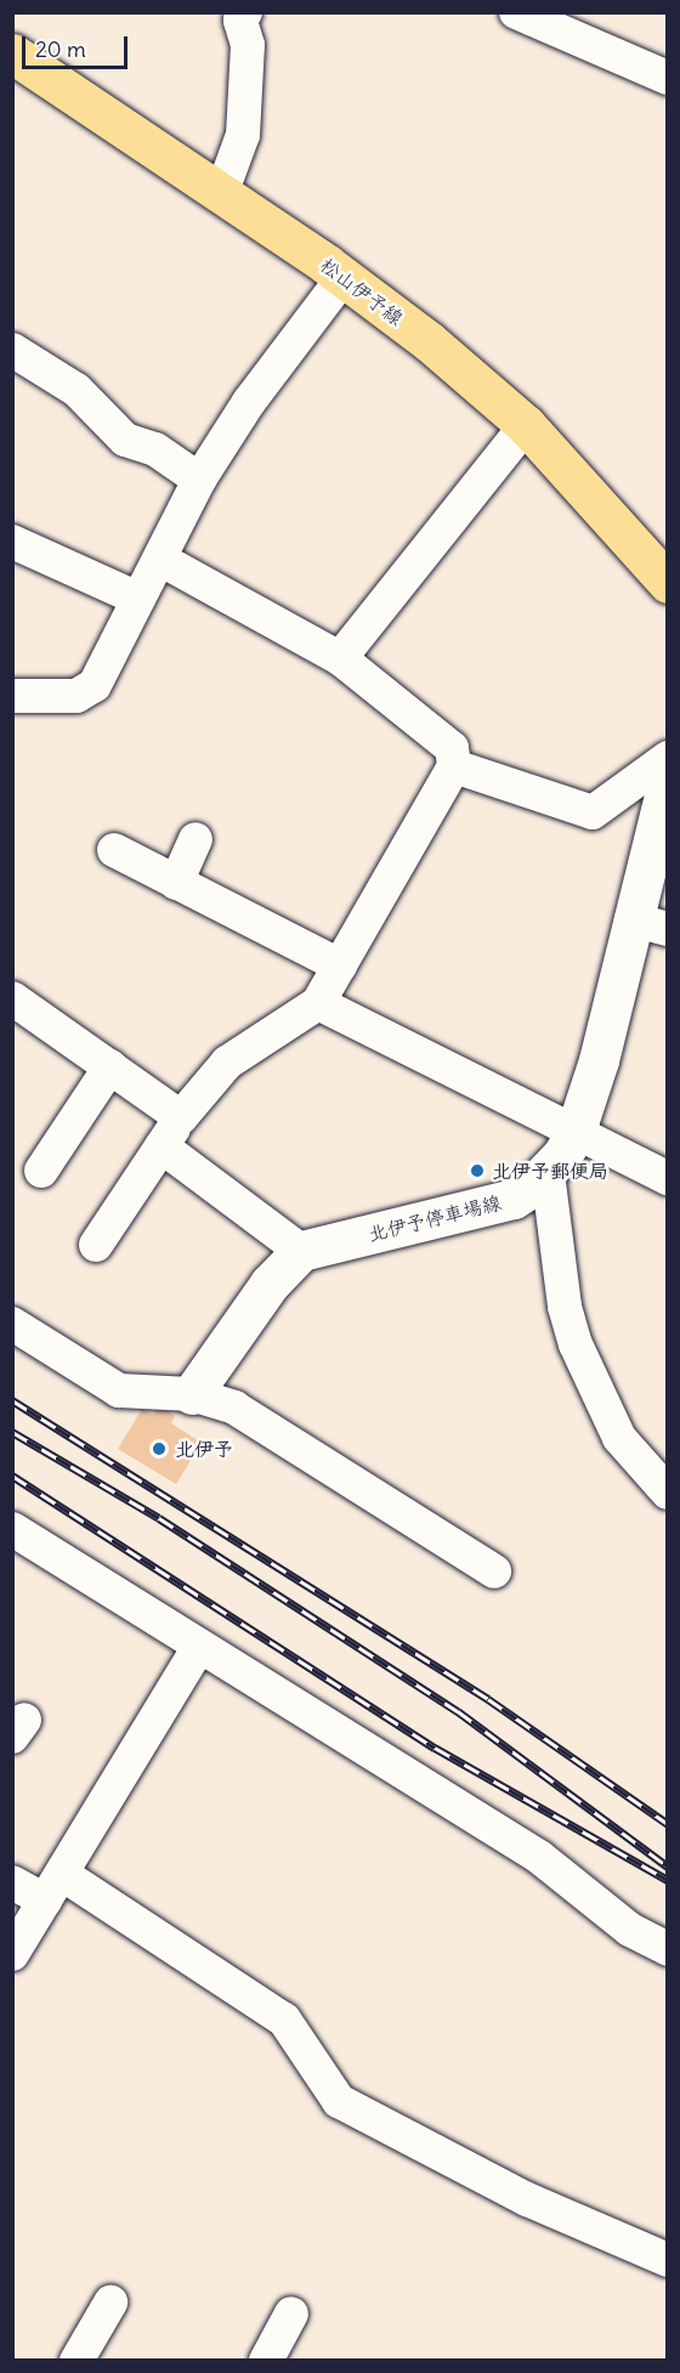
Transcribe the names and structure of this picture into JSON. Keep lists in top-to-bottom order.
{
  "streets": {
    "main road": ["松山伊予線", "北伊予停車場線"]
  },
  "places": ["北伊予郵便局", "北伊予"],
  "scale_bar": "20 m"
}
